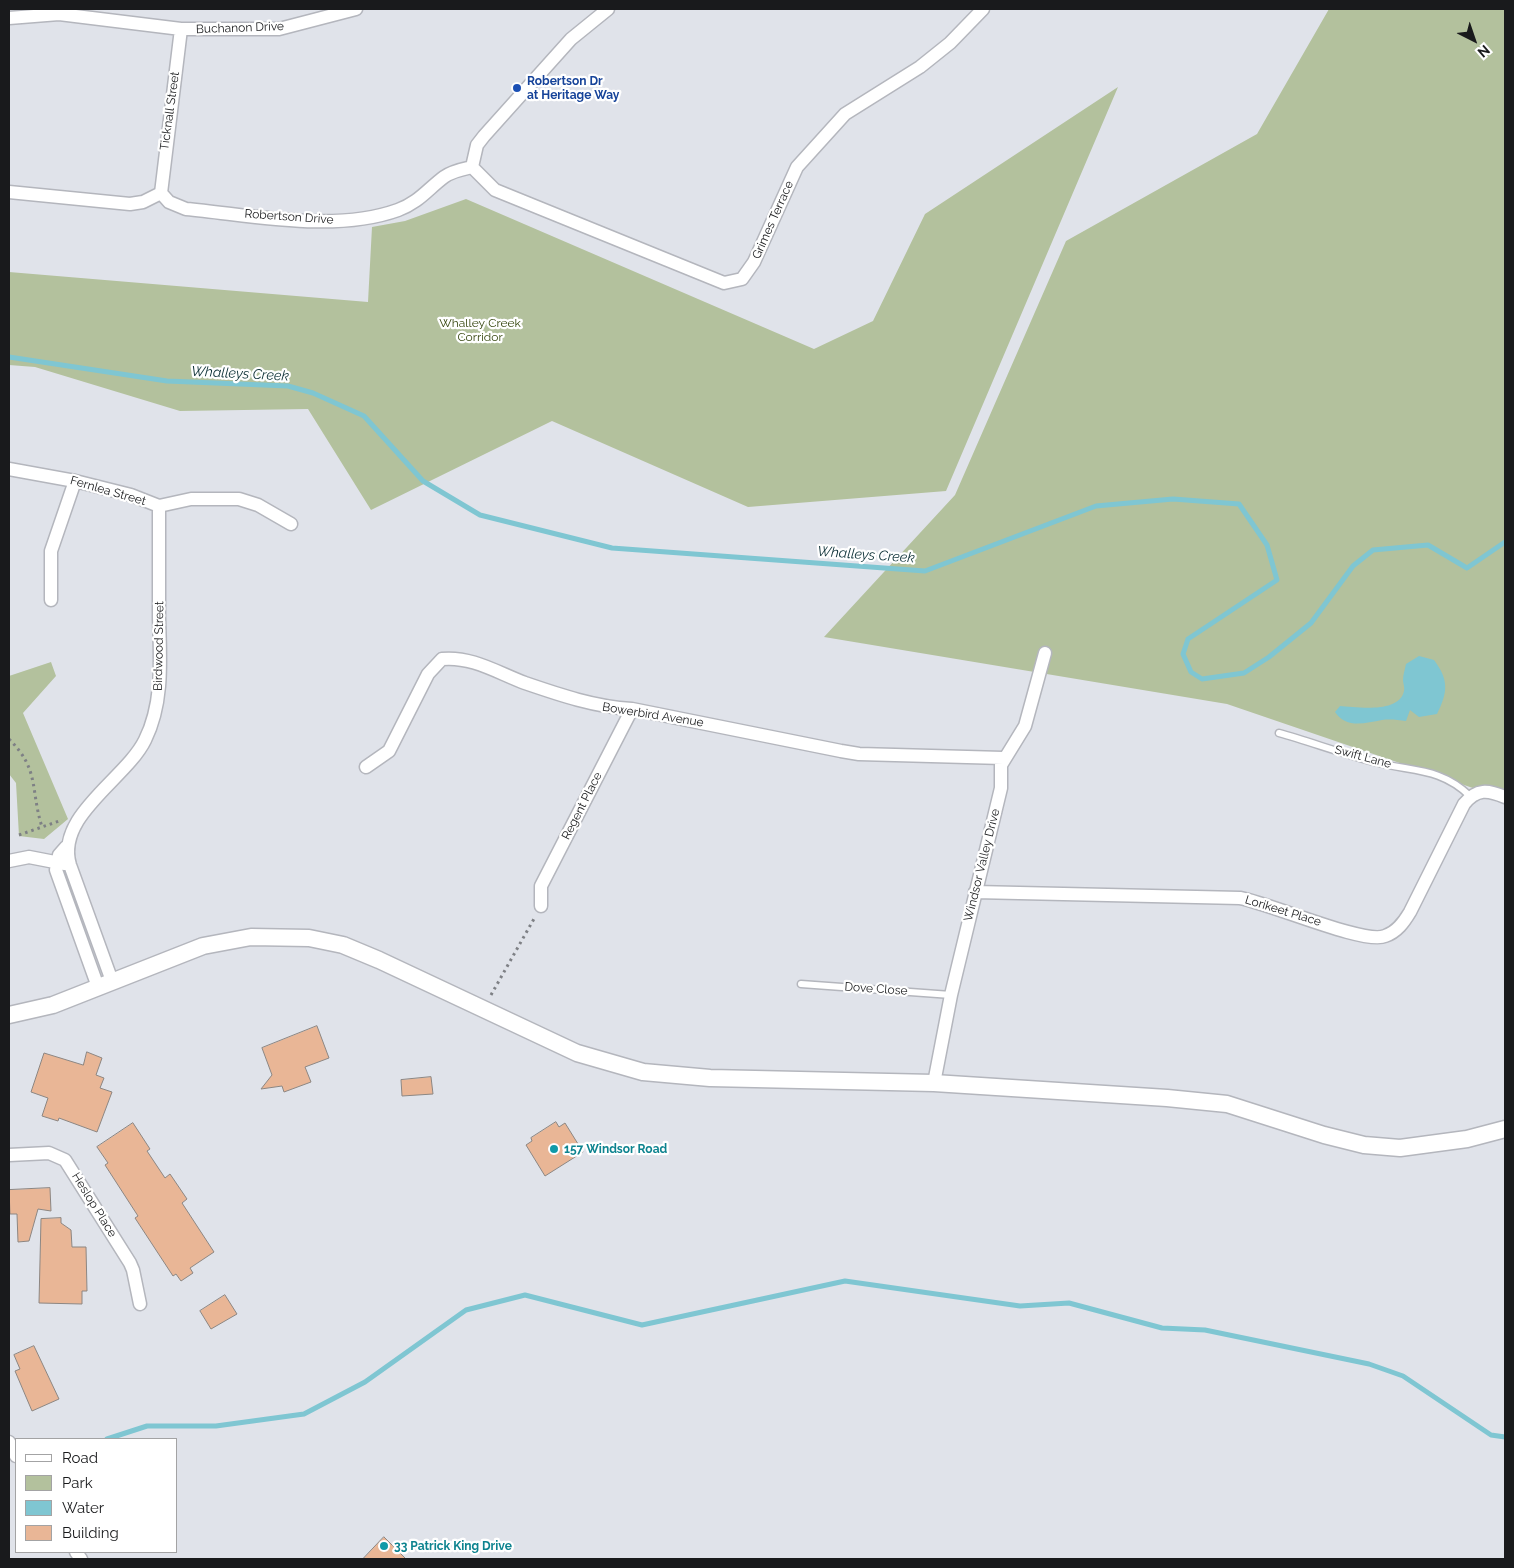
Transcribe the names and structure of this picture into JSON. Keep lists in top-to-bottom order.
{
  "streets": {
    "street": [
      "Buchanon Drive",
      "Ticknall Street",
      "Robertson Drive",
      "Grimes Terrace",
      "Fernlea Street",
      "Birdwood Street",
      "Bowerbird Avenue",
      "Regent Place",
      "Windsor Valley Drive",
      "Lorikeet Place",
      "Heslop Place"
    ],
    "lane": ["Swift Lane", "Dove Close"]
  },
  "crossings": [
    ["Buchanon Drive", "Ticknall Street"],
    ["Ticknall Street", "Robertson Drive"],
    ["Robertson Drive", "Grimes Terrace"],
    ["Fernlea Street", "Birdwood Street"],
    ["Bowerbird Avenue", "Regent Place"],
    ["Bowerbird Avenue", "Windsor Valley Drive"],
    ["Swift Lane", "Lorikeet Place"],
    ["Windsor Valley Drive", "Lorikeet Place"],
    ["Windsor Valley Drive", "Dove Close"]
  ],
  "water": ["Whalleys Creek"],
  "parks": ["Whalley Creek Corridor"],
  "places": ["Robertson Dr at Heritage Way", "157 Windsor Road", "33 Patrick King Drive"],
  "legend": [
    "Road",
    "Park",
    "Water",
    "Building"
  ],
  "north": "bottom right"
}
